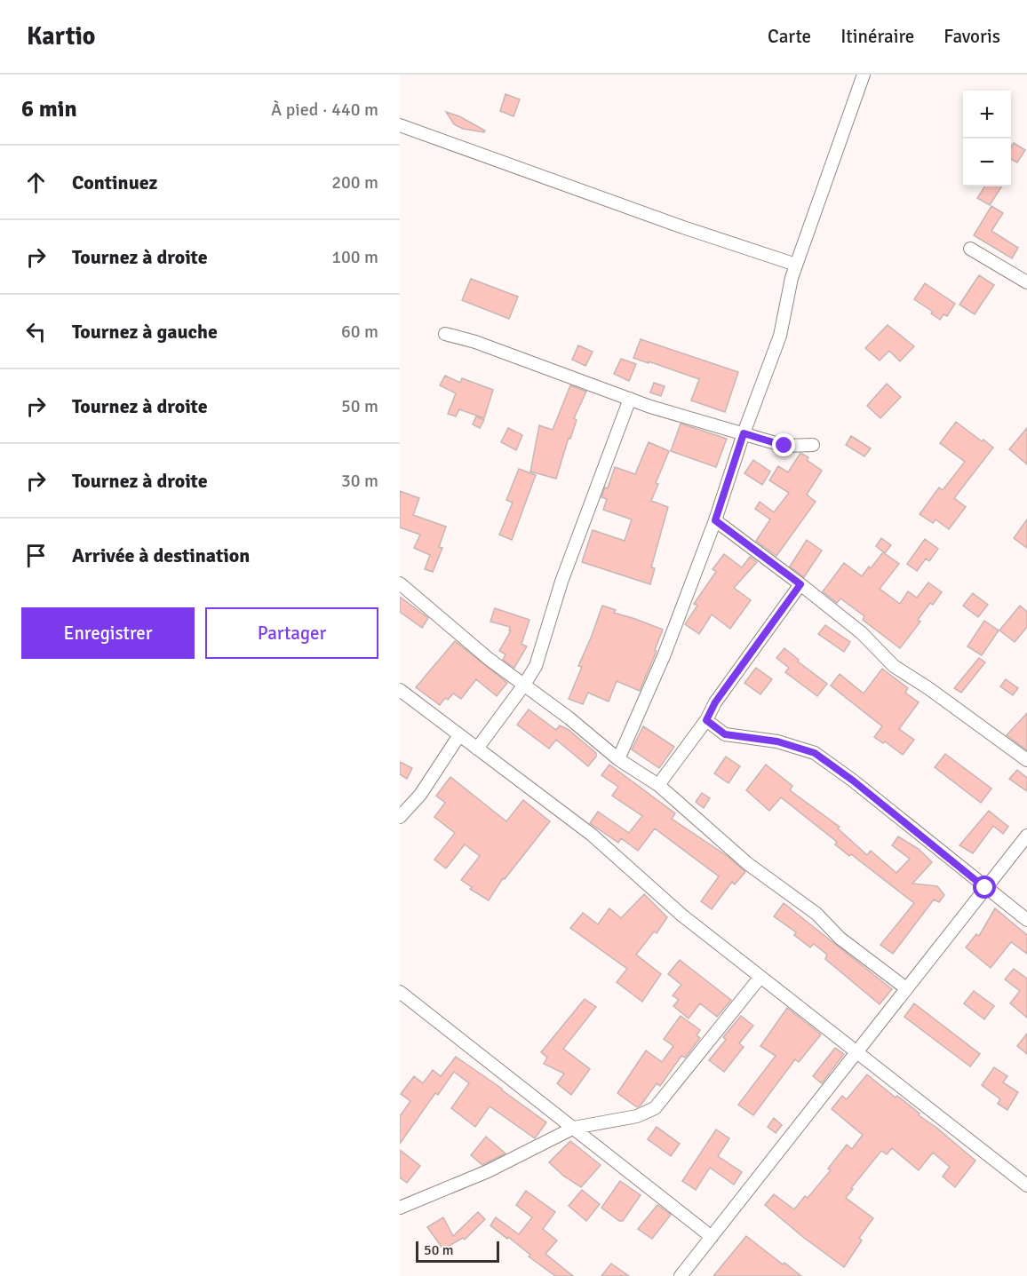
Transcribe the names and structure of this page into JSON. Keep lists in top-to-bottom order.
{
  "scale_bar": "50 m",
  "page": {
    "header": "Kartio",
    "nav": ["Carte", "Itinéraire", "Favoris"],
    "heading": ["6 min", "À pied · 440 m"],
    "map_buttons": ["+", "−"],
    "list": [
      ["Continuez", "200 m"],
      ["Tournez à droite", "100 m"],
      ["Tournez à gauche", "60 m"],
      ["Tournez à droite", "50 m"],
      ["Tournez à droite", "30 m"],
      "Arrivée à destination"
    ],
    "buttons": ["Enregistrer", "Partager"],
    "scale": "50 m"
  }
}
